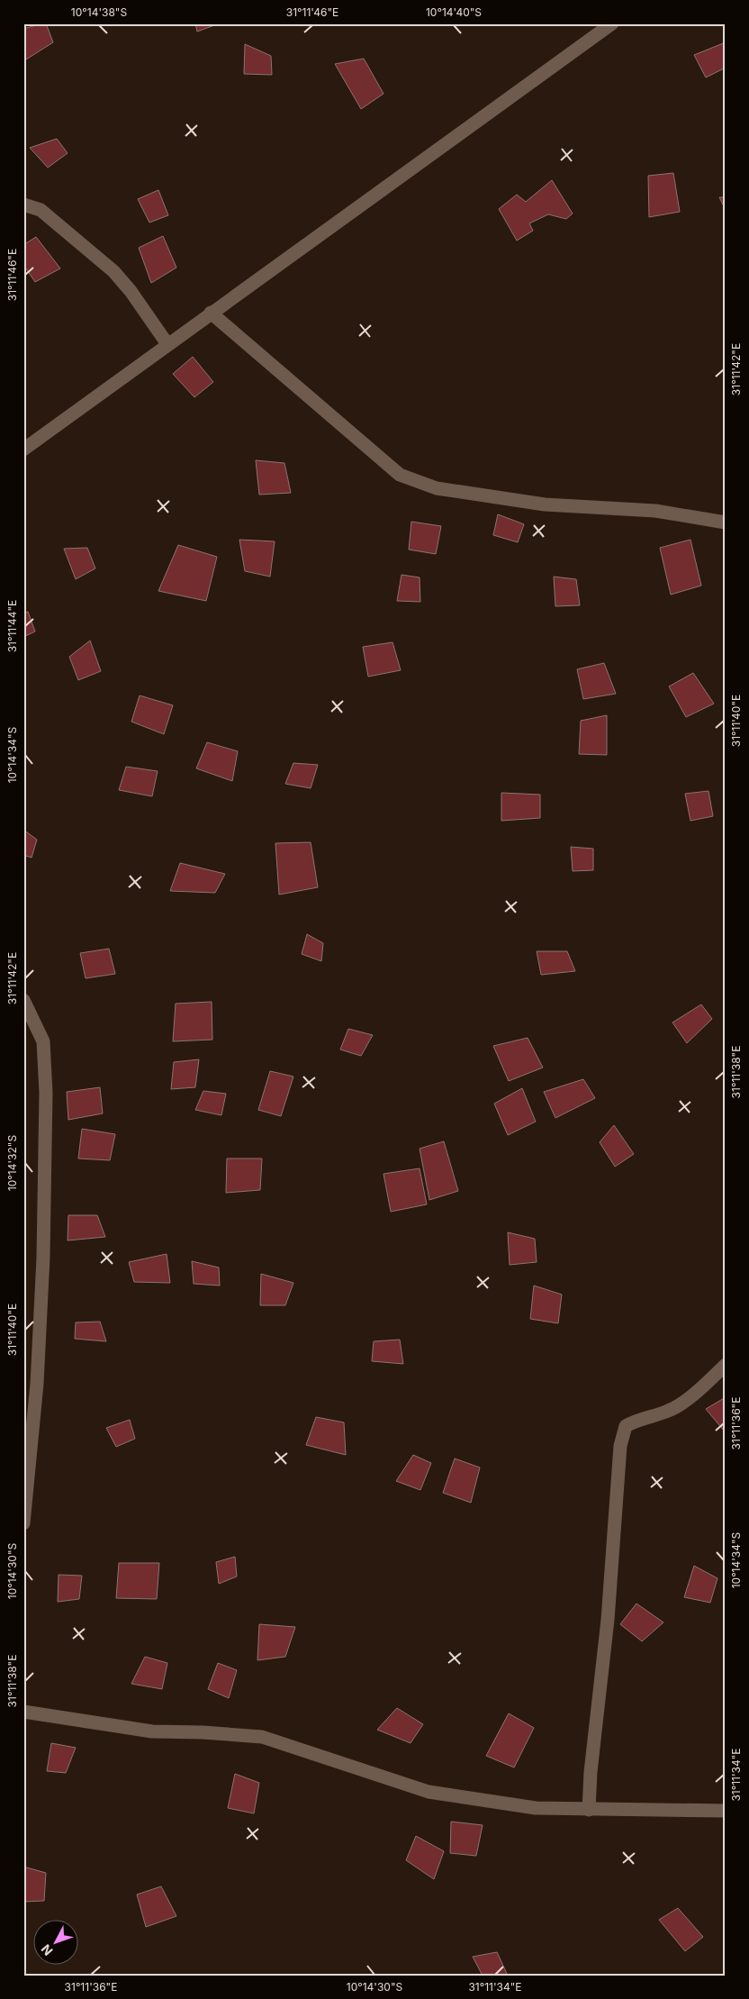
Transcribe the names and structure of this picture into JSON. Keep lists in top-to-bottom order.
{
  "north": "bottom left",
  "coordinates": [
    "10°14'38\"S",
    "31°11'46\"E",
    "10°14'40\"S",
    "31°11'42\"E",
    "31°11'44\"E",
    "31°11'40\"E",
    "10°14'34\"S",
    "31°11'38\"E",
    "10°14'32\"S",
    "31°11'36\"E",
    "10°14'30\"S",
    "31°11'34\"E"
  ]
}
